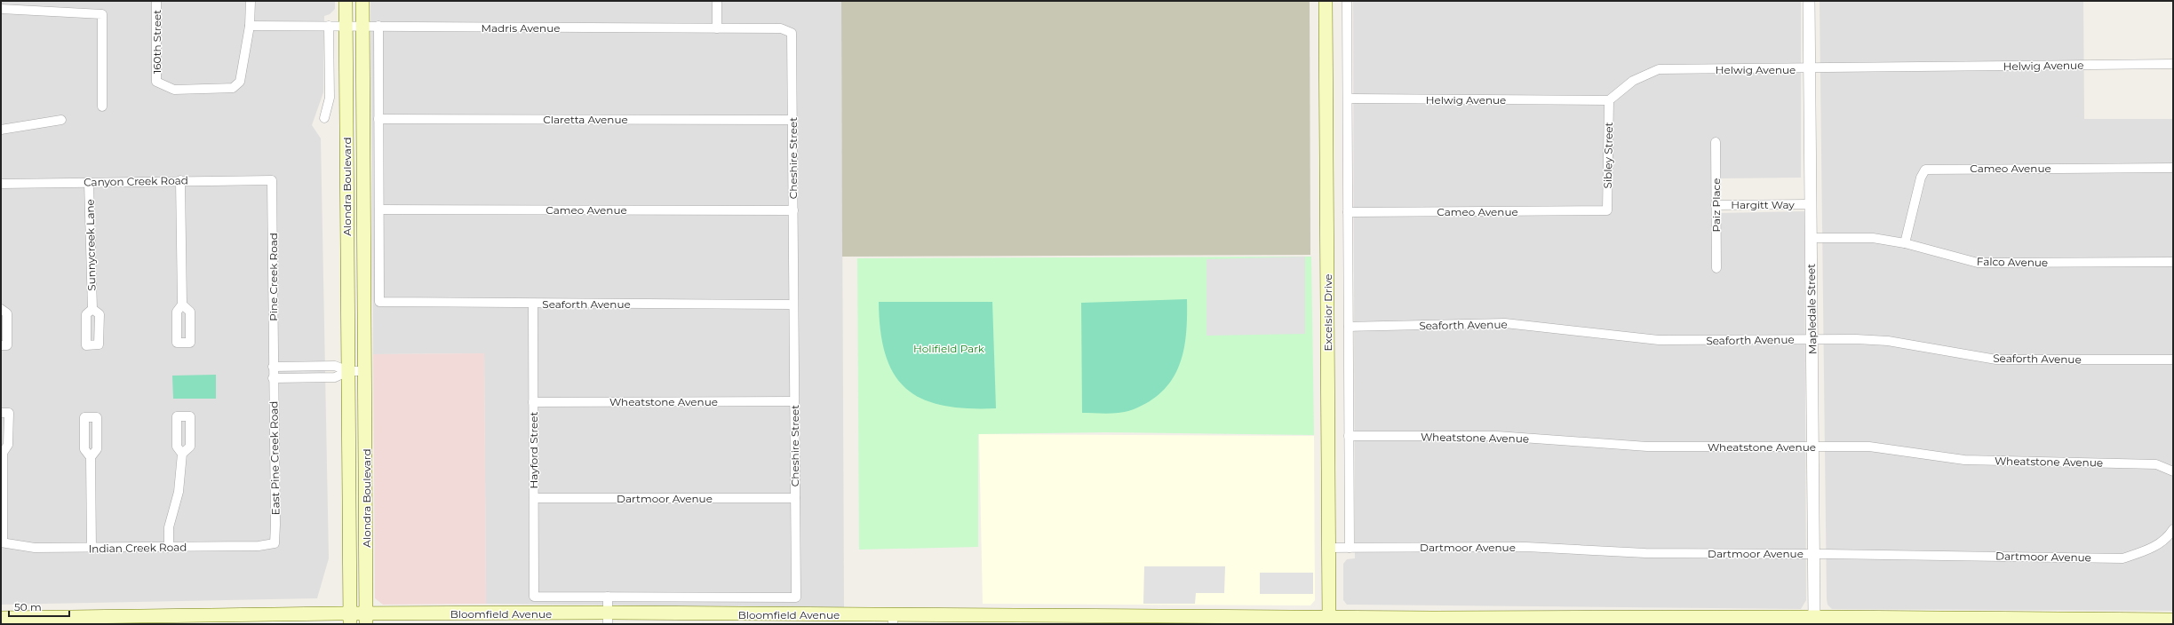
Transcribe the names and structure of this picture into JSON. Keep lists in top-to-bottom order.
{
  "streets": {
    "main road": ["Alondra Boulevard", "Excelsior Drive", "Bloomfield Avenue"],
    "street": [
      "Madris Avenue",
      "160th Street",
      "Helwig Avenue",
      "Claretta Avenue",
      "Sibley Street",
      "Cheshire Street",
      "Cameo Avenue",
      "Canyon Creek Road",
      "Hargitt Way",
      "Paiz Place",
      "Sunnycreek Lane",
      "Falco Avenue",
      "Pine Creek Road",
      "Seaforth Avenue",
      "Mapledale Street",
      "Wheatstone Avenue",
      "Hayford Street",
      "East Pine Creek Road",
      "Dartmoor Avenue",
      "Indian Creek Road"
    ]
  },
  "crossings": [
    ["Madris Avenue", "160th Street"],
    ["Madris Avenue", "Cheshire Street"],
    ["Madris Avenue", "Alondra Boulevard"],
    ["Helwig Avenue", "Sibley Street"],
    ["Helwig Avenue", "Mapledale Street"],
    ["Helwig Avenue", "Excelsior Drive"],
    ["Claretta Avenue", "Cheshire Street"],
    ["Sibley Street", "Cameo Avenue"],
    ["Cheshire Street", "Cameo Avenue"],
    ["Cheshire Street", "Seaforth Avenue"],
    ["Cheshire Street", "Wheatstone Avenue"],
    ["Cheshire Street", "Hayford Street"],
    ["Cheshire Street", "Dartmoor Avenue"],
    ["Cameo Avenue", "Falco Avenue"],
    ["Cameo Avenue", "Seaforth Avenue"],
    ["Cameo Avenue", "Excelsior Drive"],
    ["Canyon Creek Road", "Sunnycreek Lane"],
    ["Canyon Creek Road", "Pine Creek Road"],
    ["Alondra Boulevard", "Bloomfield Avenue"],
    ["Hargitt Way", "Paiz Place"],
    ["Hargitt Way", "Mapledale Street"],
    ["Falco Avenue", "Mapledale Street"],
    ["Pine Creek Road", "East Pine Creek Road"],
    ["Seaforth Avenue", "Mapledale Street"],
    ["Seaforth Avenue", "Excelsior Drive"],
    ["Seaforth Avenue", "Hayford Street"],
    ["Mapledale Street", "Wheatstone Avenue"],
    ["Mapledale Street", "Dartmoor Avenue"],
    ["Mapledale Street", "Bloomfield Avenue"],
    ["Excelsior Drive", "Wheatstone Avenue"],
    ["Excelsior Drive", "Dartmoor Avenue"],
    ["Excelsior Drive", "Bloomfield Avenue"],
    ["Wheatstone Avenue", "Hayford Street"],
    ["Hayford Street", "Dartmoor Avenue"],
    ["East Pine Creek Road", "Indian Creek Road"]
  ],
  "parks": ["Holifield Park"],
  "scale_bar": "50 m"
}
